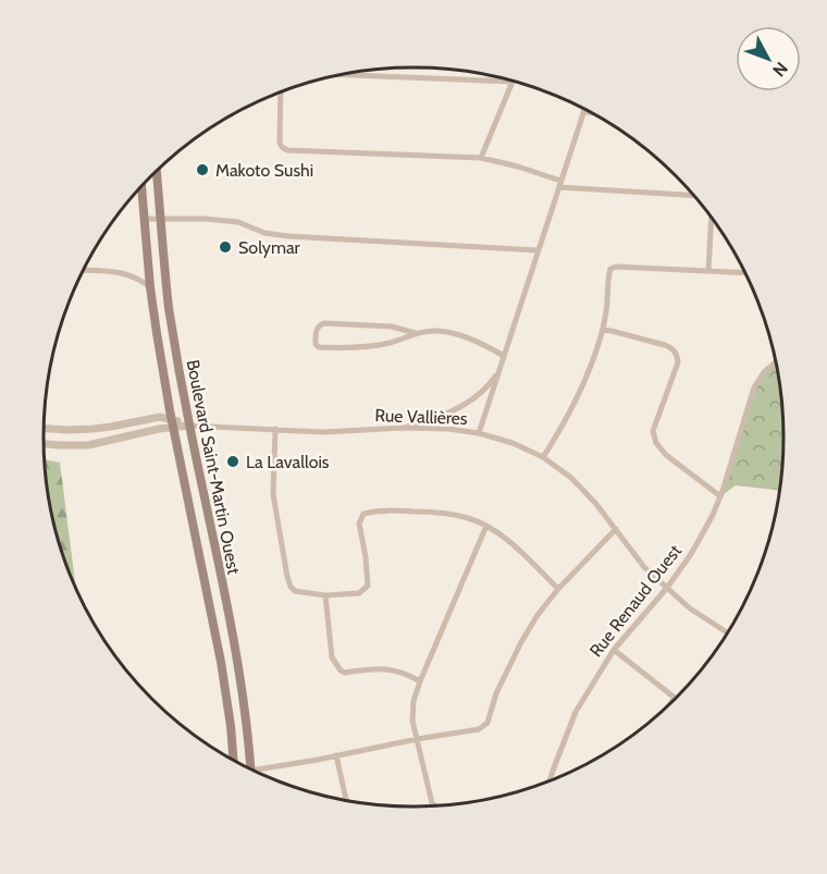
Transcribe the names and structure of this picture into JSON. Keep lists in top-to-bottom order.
{
  "streets": {
    "main road": ["Boulevard Saint-Martin Ouest"],
    "street": ["Rue Vallières", "Rue Renaud Ouest"]
  },
  "crossings": [
    ["Rue Vallières", "Boulevard Saint-Martin Ouest"],
    ["Rue Vallières", "Rue Renaud Ouest"]
  ],
  "places": ["Makoto Sushi", "Solymar", "La Lavallois"],
  "north": "bottom right"
}
